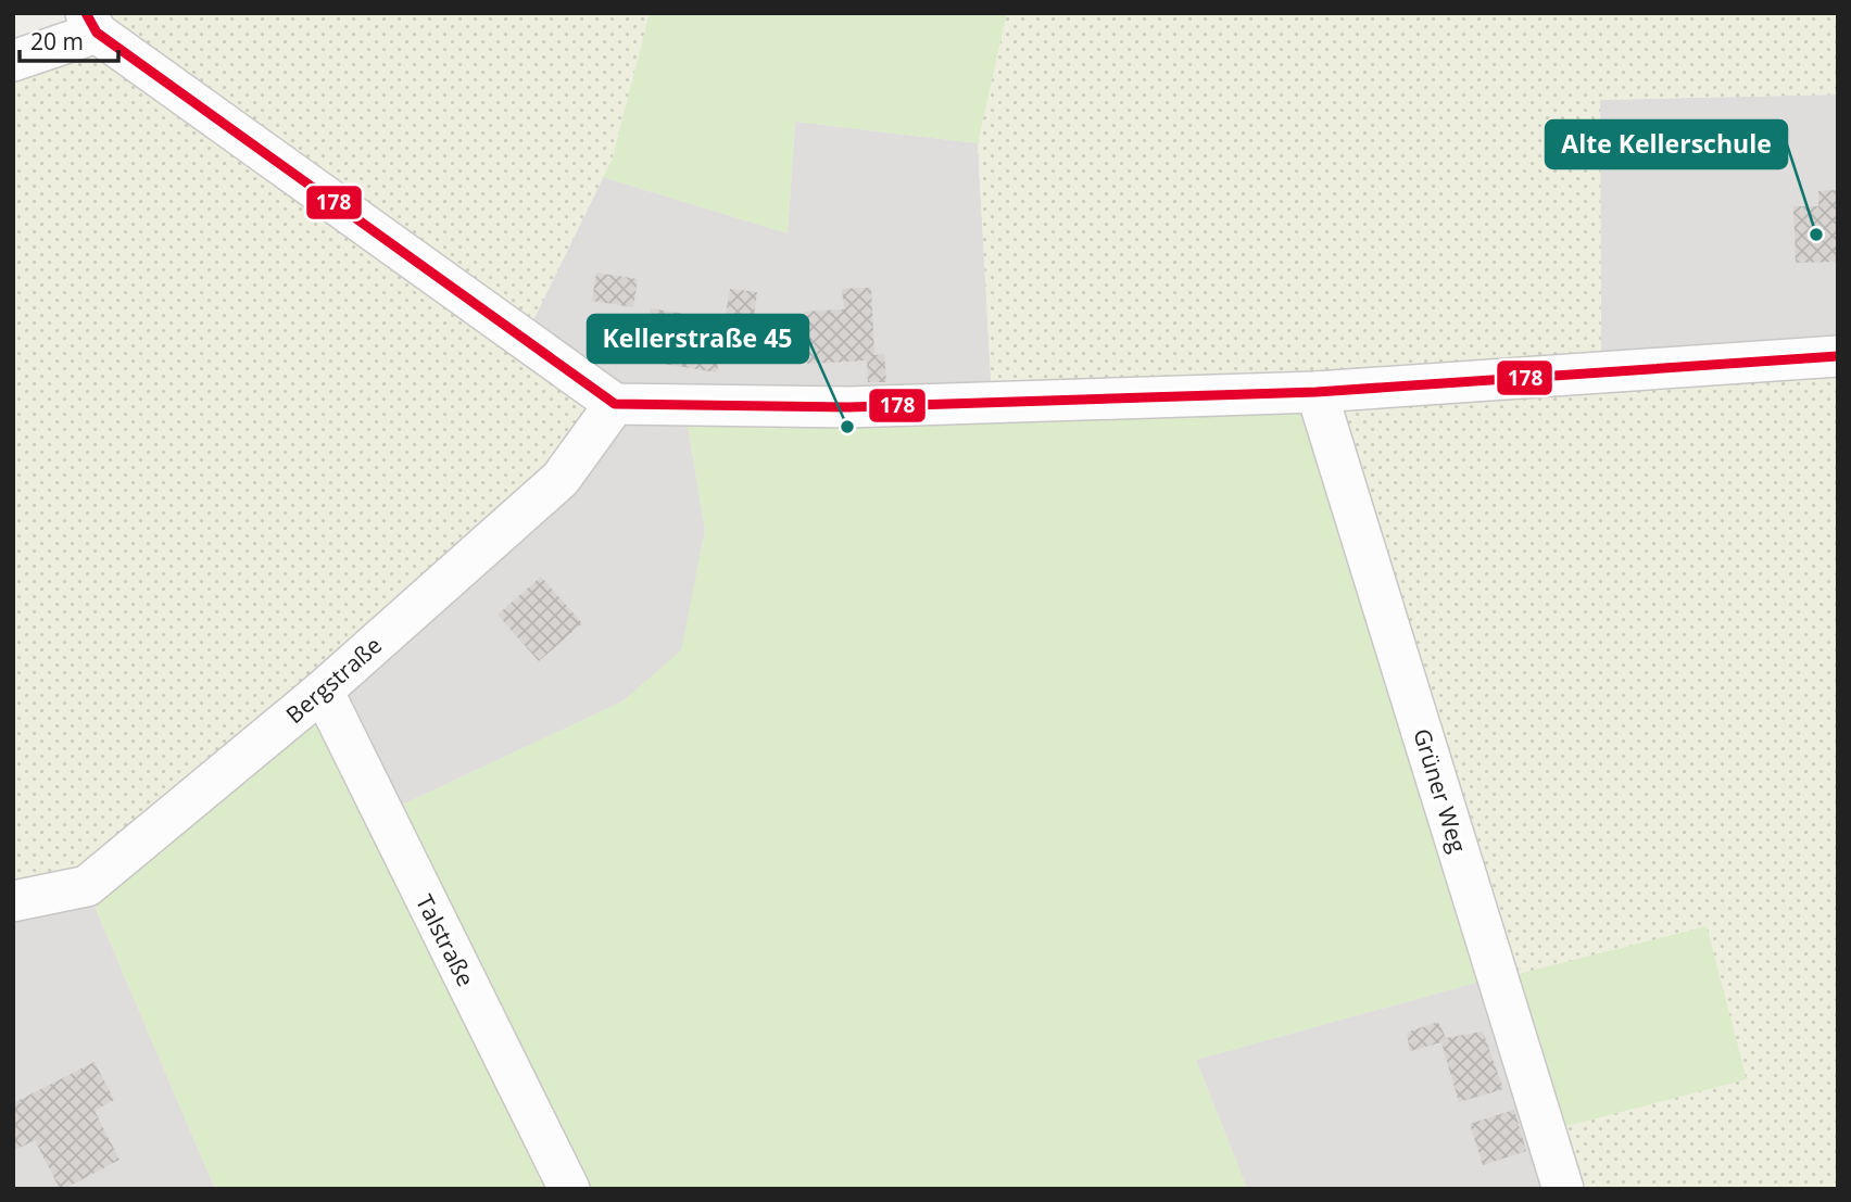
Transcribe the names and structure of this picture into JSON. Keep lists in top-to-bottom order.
{
  "streets": {
    "street": ["Bergstraße", "Grüner Weg", "Talstraße"]
  },
  "crossings": [
    ["Bergstraße", "Talstraße"]
  ],
  "places": ["Alte Kellerschule", "Kellerstraße 45"],
  "lines": ["transit line 178"],
  "scale_bar": "20 m"
}
